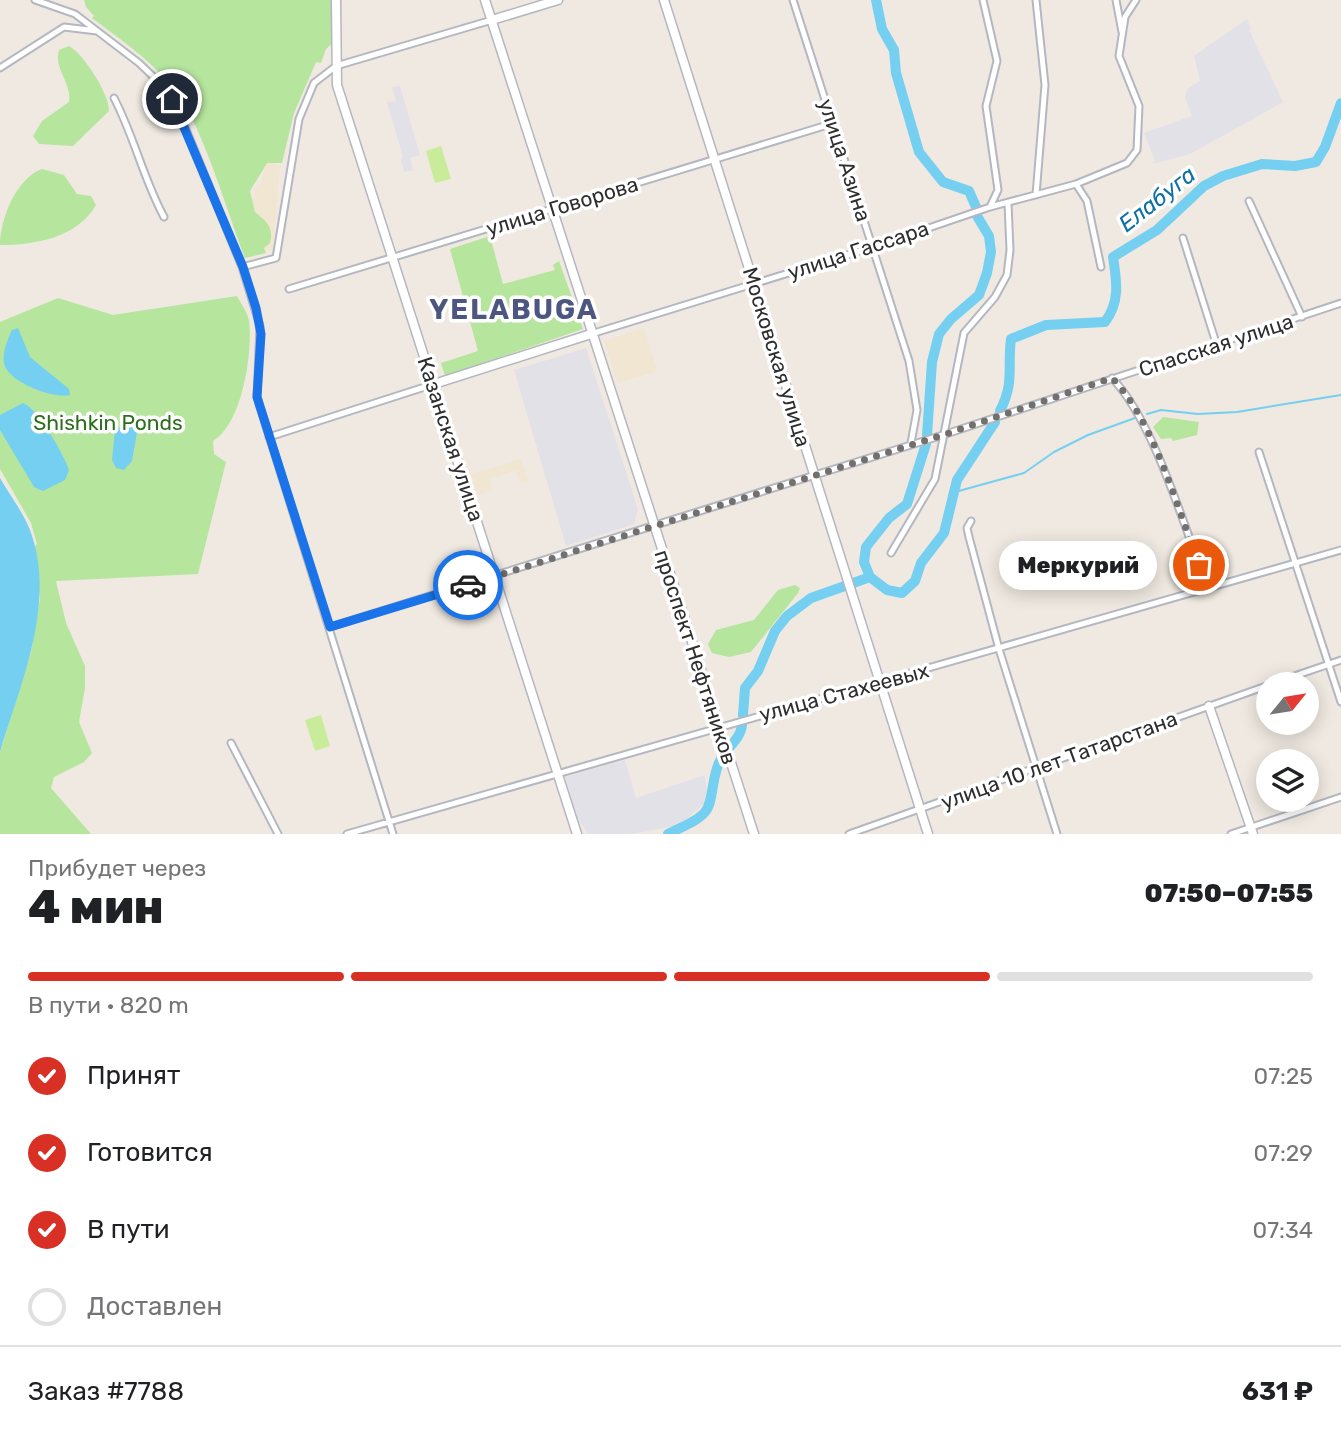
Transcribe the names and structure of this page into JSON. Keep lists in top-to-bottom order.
{
  "streets": {
    "main road": [
      "улица Гассара",
      "Московская улица",
      "Казанская улица",
      "проспект Нефтяников"
    ],
    "street": [
      "улица Азина",
      "улица Говорова",
      "Спасская улица",
      "улица Стахеевых",
      "улица 10 лет Татарстана"
    ]
  },
  "crossings": [
    ["улица Азина", "улица Говорова"],
    ["улица Азина", "улица Гассара"],
    ["улица Азина", "Спасская улица"],
    ["улица Говорова", "Московская улица"],
    ["улица Говорова", "Казанская улица"],
    ["улица Говорова", "проспект Нефтяников"],
    ["улица Гассара", "Московская улица"],
    ["улица Гассара", "Казанская улица"],
    ["улица Гассара", "проспект Нефтяников"],
    ["Спасская улица", "Московская улица"],
    ["Спасская улица", "Казанская улица"],
    ["Спасская улица", "проспект Нефтяников"],
    ["Московская улица", "улица Стахеевых"],
    ["Московская улица", "улица 10 лет Татарстана"],
    ["Казанская улица", "улица Стахеевых"],
    ["проспект Нефтяников", "улица Стахеевых"]
  ],
  "districts": ["YELABUGA"],
  "water": ["Елабуга"],
  "parks": ["Shishkin Ponds"],
  "places": ["Меркурий"],
  "north": "top right",
  "page": {
    "bubble": "Меркурий",
    "heading": ["4 мин", "Прибудет через", "07:50–07:55"],
    "panel": ["Заказ #7788", "631 ₽"],
    "bar": "В пути · 820 m",
    "list": [
      ["Принят", "07:25"],
      ["Готовится", "07:29"],
      ["В пути", "07:34"],
      "Доставлен"
    ]
  }
}
